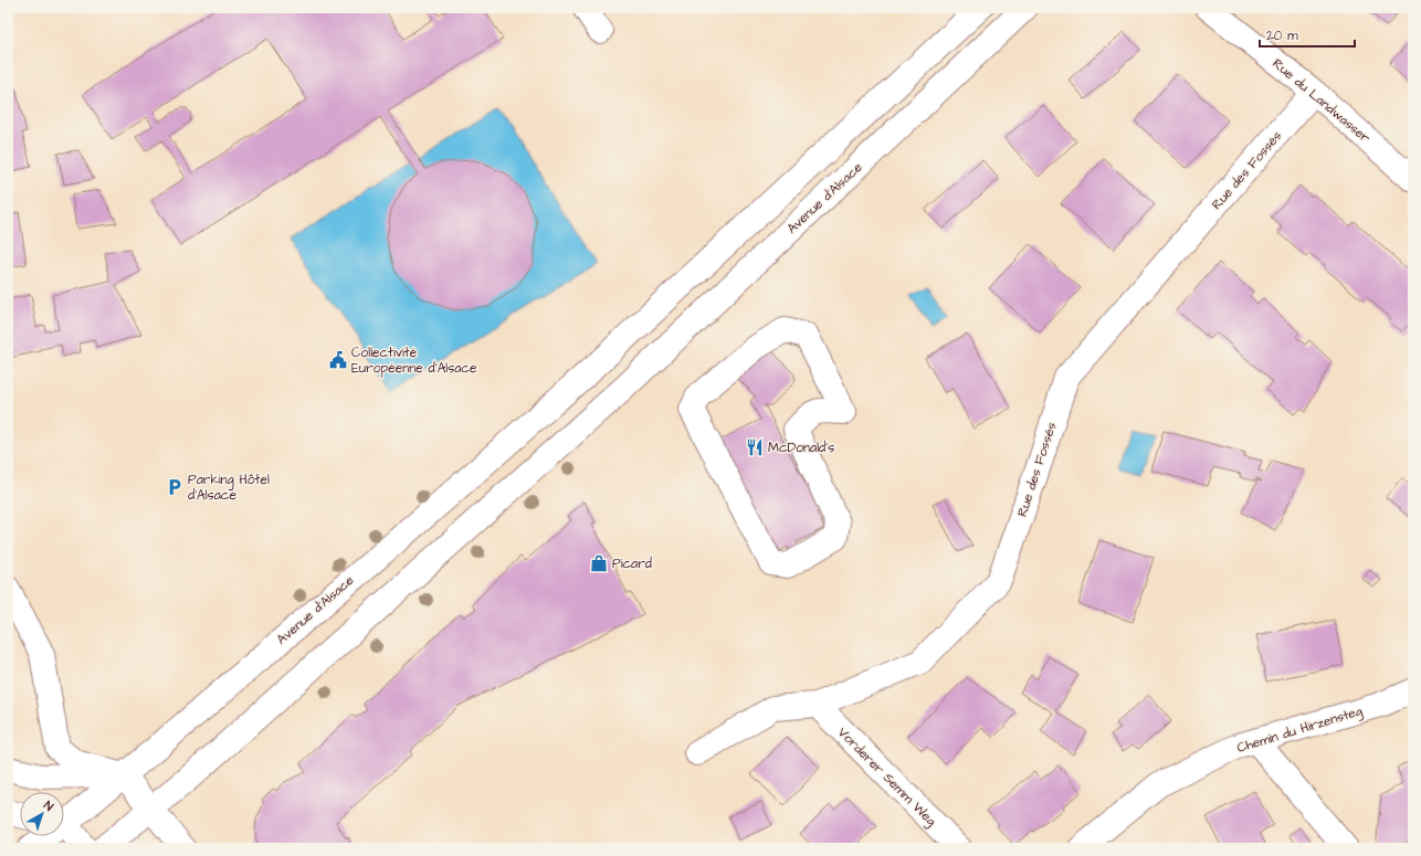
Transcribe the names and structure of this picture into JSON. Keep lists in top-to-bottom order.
{
  "streets": {
    "main road": [
      "Rue du Landwasser",
      "Rue des Fossés",
      "Avenue d'Alsace",
      "Chemin du Hirzensteg",
      "Vorderer Semm Weg"
    ]
  },
  "crossings": [
    ["Rue du Landwasser", "Rue des Fossés"],
    ["Rue des Fossés", "Vorderer Semm Weg"]
  ],
  "places": {
    "public building": ["Collectivité Européenne d'Alsace"],
    "restaurant": ["McDonald's"],
    "parking": ["Parking Hôtel d'Alsace"],
    "shop": ["Picard"]
  },
  "scale_bar": "20 m",
  "north": "top right"
}
